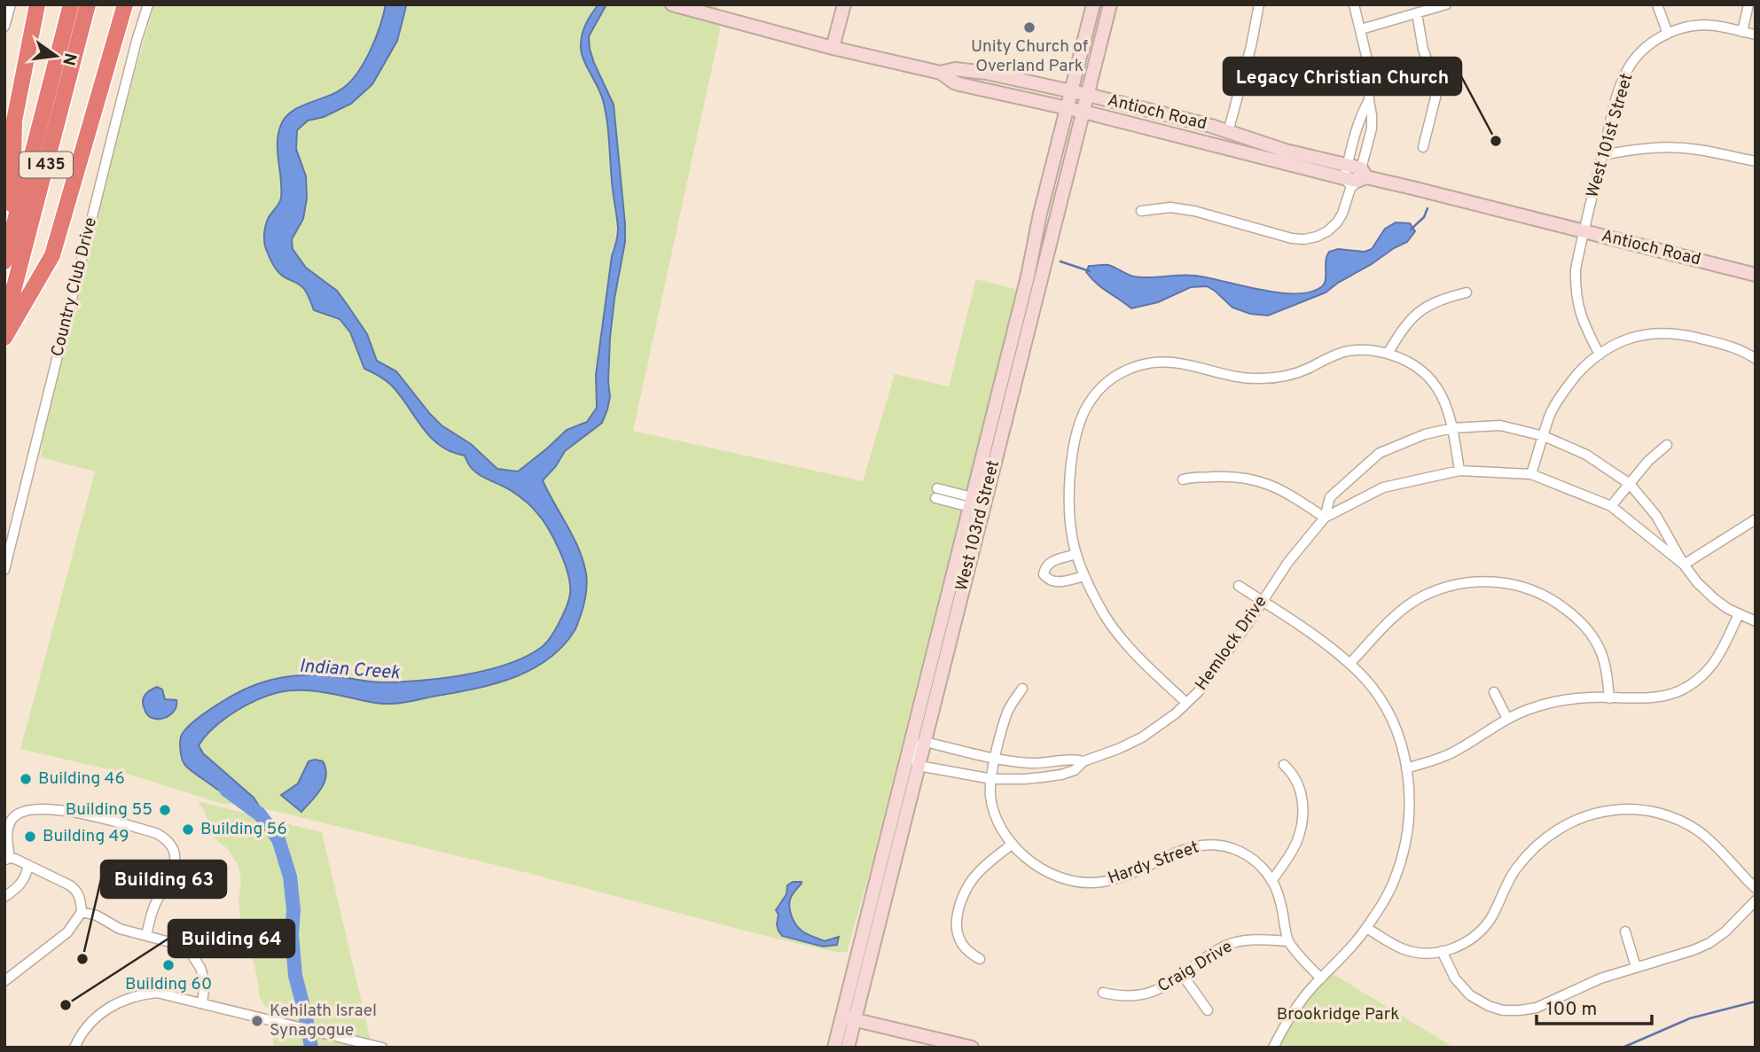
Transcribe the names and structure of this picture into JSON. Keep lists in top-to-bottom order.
{
  "streets": {
    "highway": ["I 435"],
    "main road": ["Antioch Road", "West 103rd Street"],
    "street": [
      "West 101st Street",
      "Country Club Drive",
      "Hemlock Drive",
      "Hardy Street",
      "Craig Drive"
    ]
  },
  "crossings": [
    ["Antioch Road", "West 101st Street"],
    ["Antioch Road", "West 103rd Street"],
    ["West 103rd Street", "Hemlock Drive"],
    ["Hemlock Drive", "Hardy Street"],
    ["Hardy Street", "Craig Drive"]
  ],
  "water": ["Indian Creek"],
  "parks": ["Brookridge Park"],
  "places": [
    "Unity Church of Overland Park",
    "Legacy Christian Church",
    "Building 46",
    "Building 55",
    "Building 56",
    "Building 49",
    "Building 63",
    "Building 60",
    "Building 64",
    "Kehilath Israel Synagogue"
  ],
  "scale_bar": "100 m",
  "north": "right"
}
